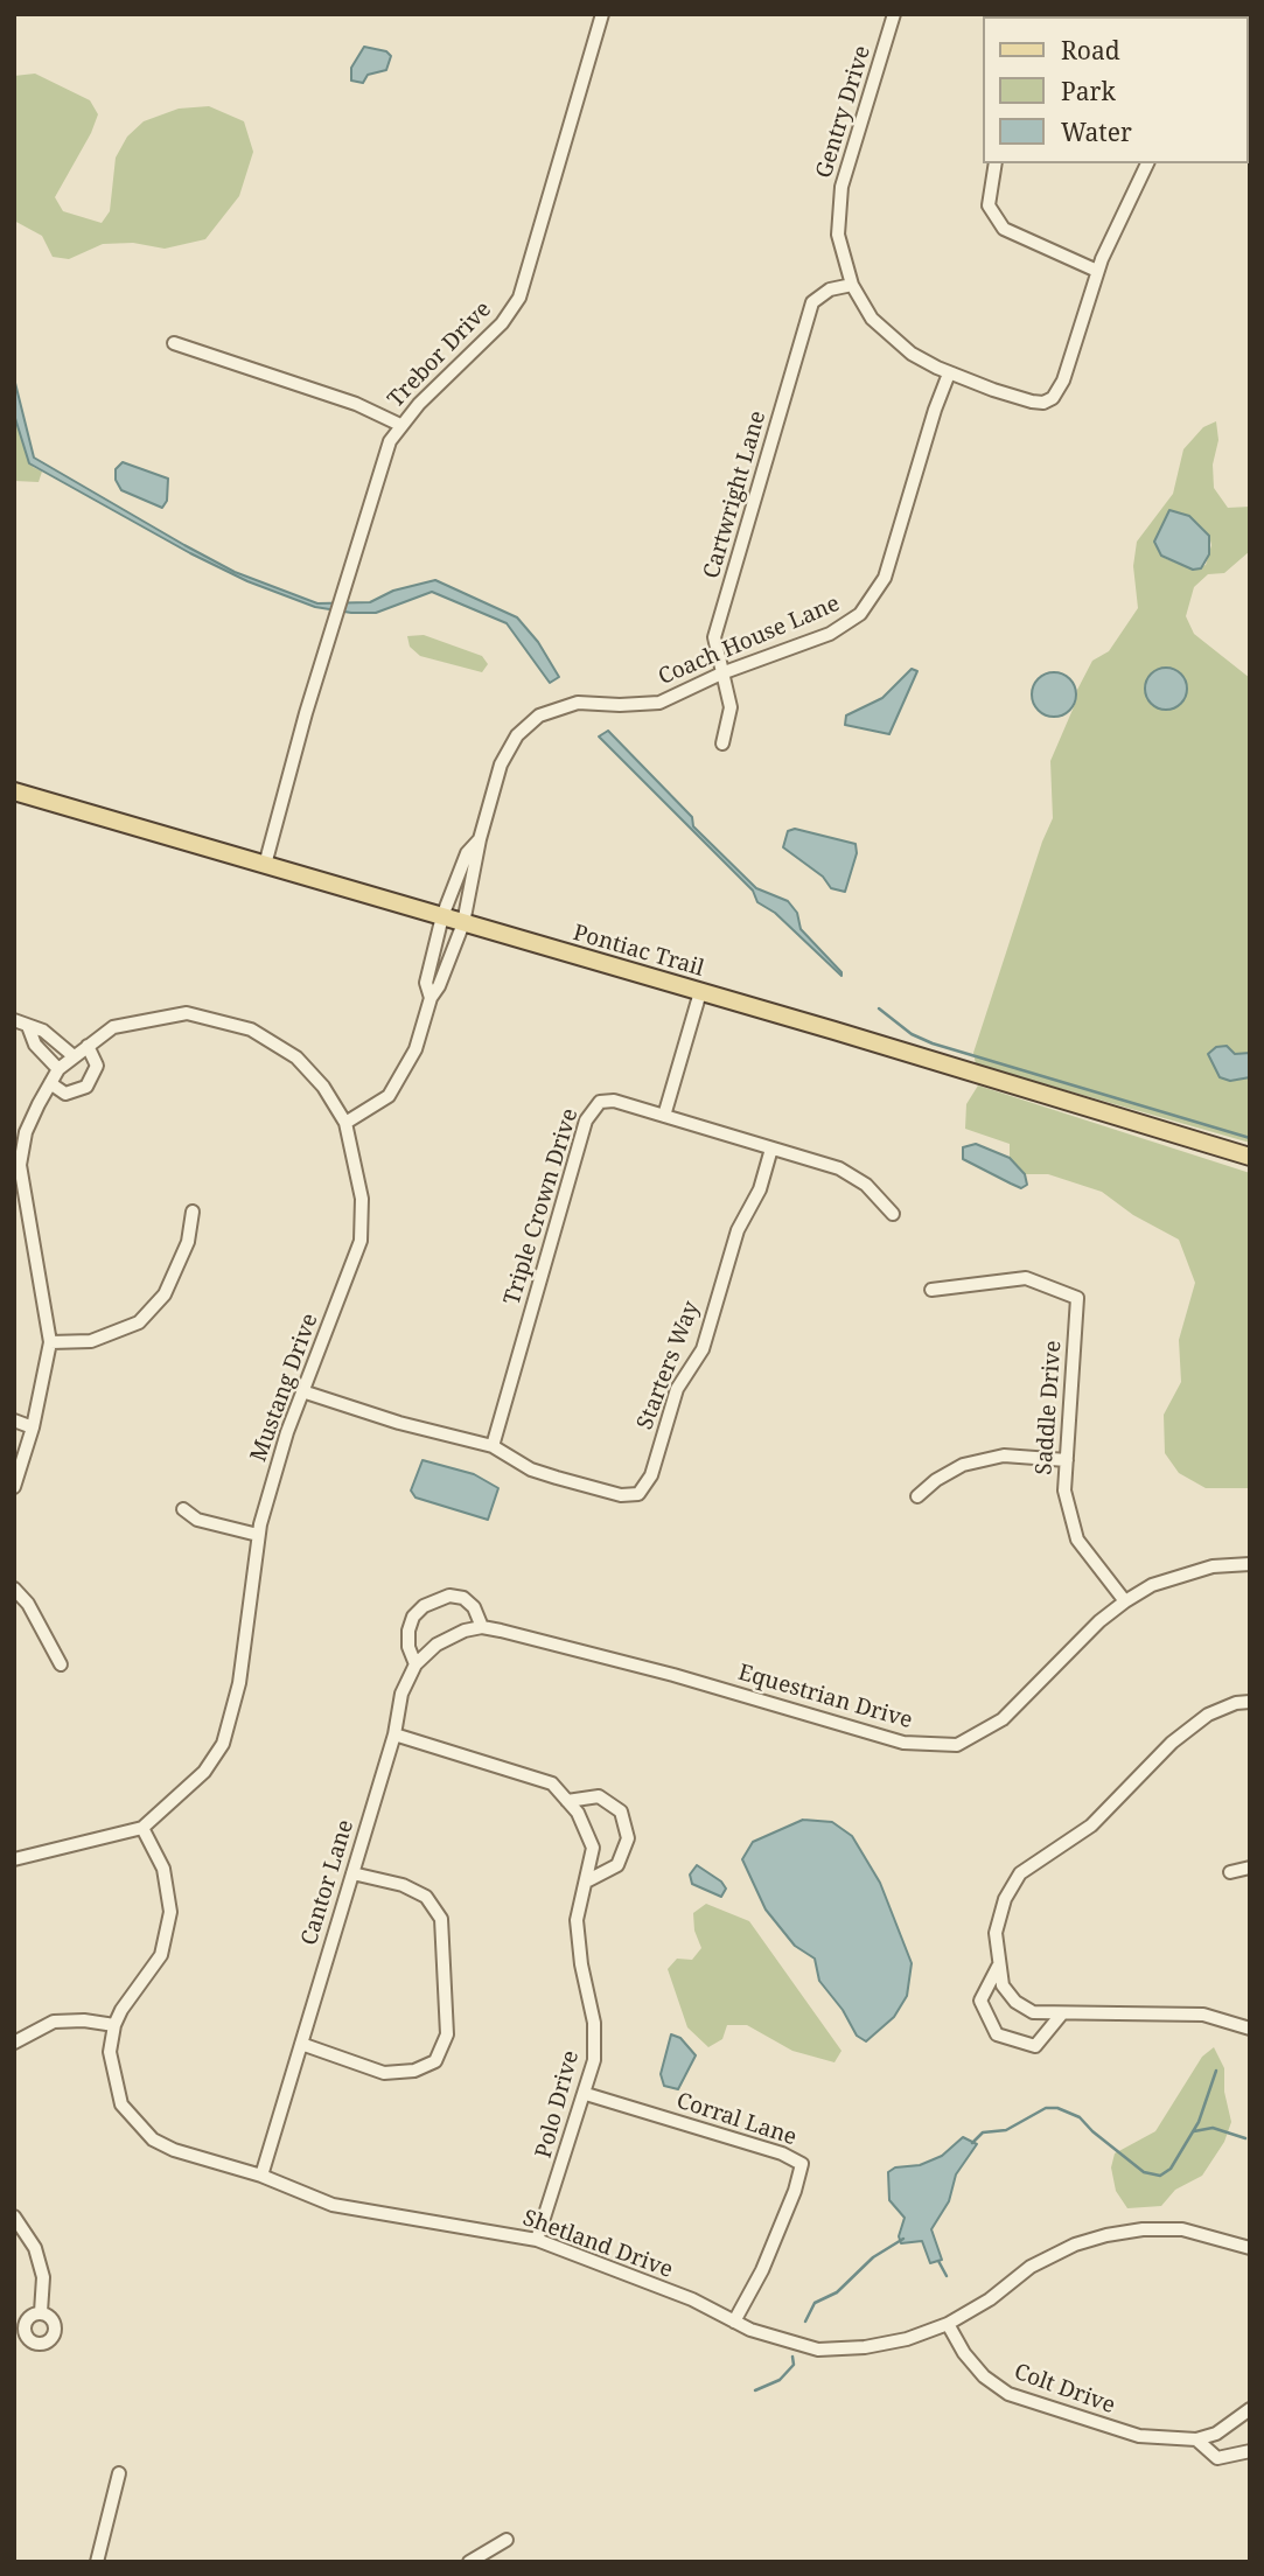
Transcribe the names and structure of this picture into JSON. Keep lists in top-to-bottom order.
{
  "streets": {
    "main road": ["Pontiac Trail"],
    "street": [
      "Gentry Drive",
      "Trebor Drive",
      "Cartwright Lane",
      "Coach House Lane",
      "Triple Crown Drive",
      "Starters Way",
      "Mustang Drive",
      "Saddle Drive",
      "Equestrian Drive",
      "Cantor Lane",
      "Polo Drive",
      "Corral Lane",
      "Shetland Drive",
      "Colt Drive"
    ]
  },
  "crossings": [
    ["Gentry Drive", "Cartwright Lane"],
    ["Gentry Drive", "Coach House Lane"],
    ["Trebor Drive", "Pontiac Trail"],
    ["Cartwright Lane", "Coach House Lane"],
    ["Coach House Lane", "Pontiac Trail"],
    ["Triple Crown Drive", "Starters Way"],
    ["Starters Way", "Mustang Drive"],
    ["Saddle Drive", "Equestrian Drive"],
    ["Equestrian Drive", "Cantor Lane"],
    ["Cantor Lane", "Polo Drive"],
    ["Cantor Lane", "Shetland Drive"],
    ["Polo Drive", "Corral Lane"],
    ["Polo Drive", "Shetland Drive"],
    ["Corral Lane", "Shetland Drive"],
    ["Shetland Drive", "Colt Drive"]
  ],
  "legend": ["Road", "Park", "Water"]
}
